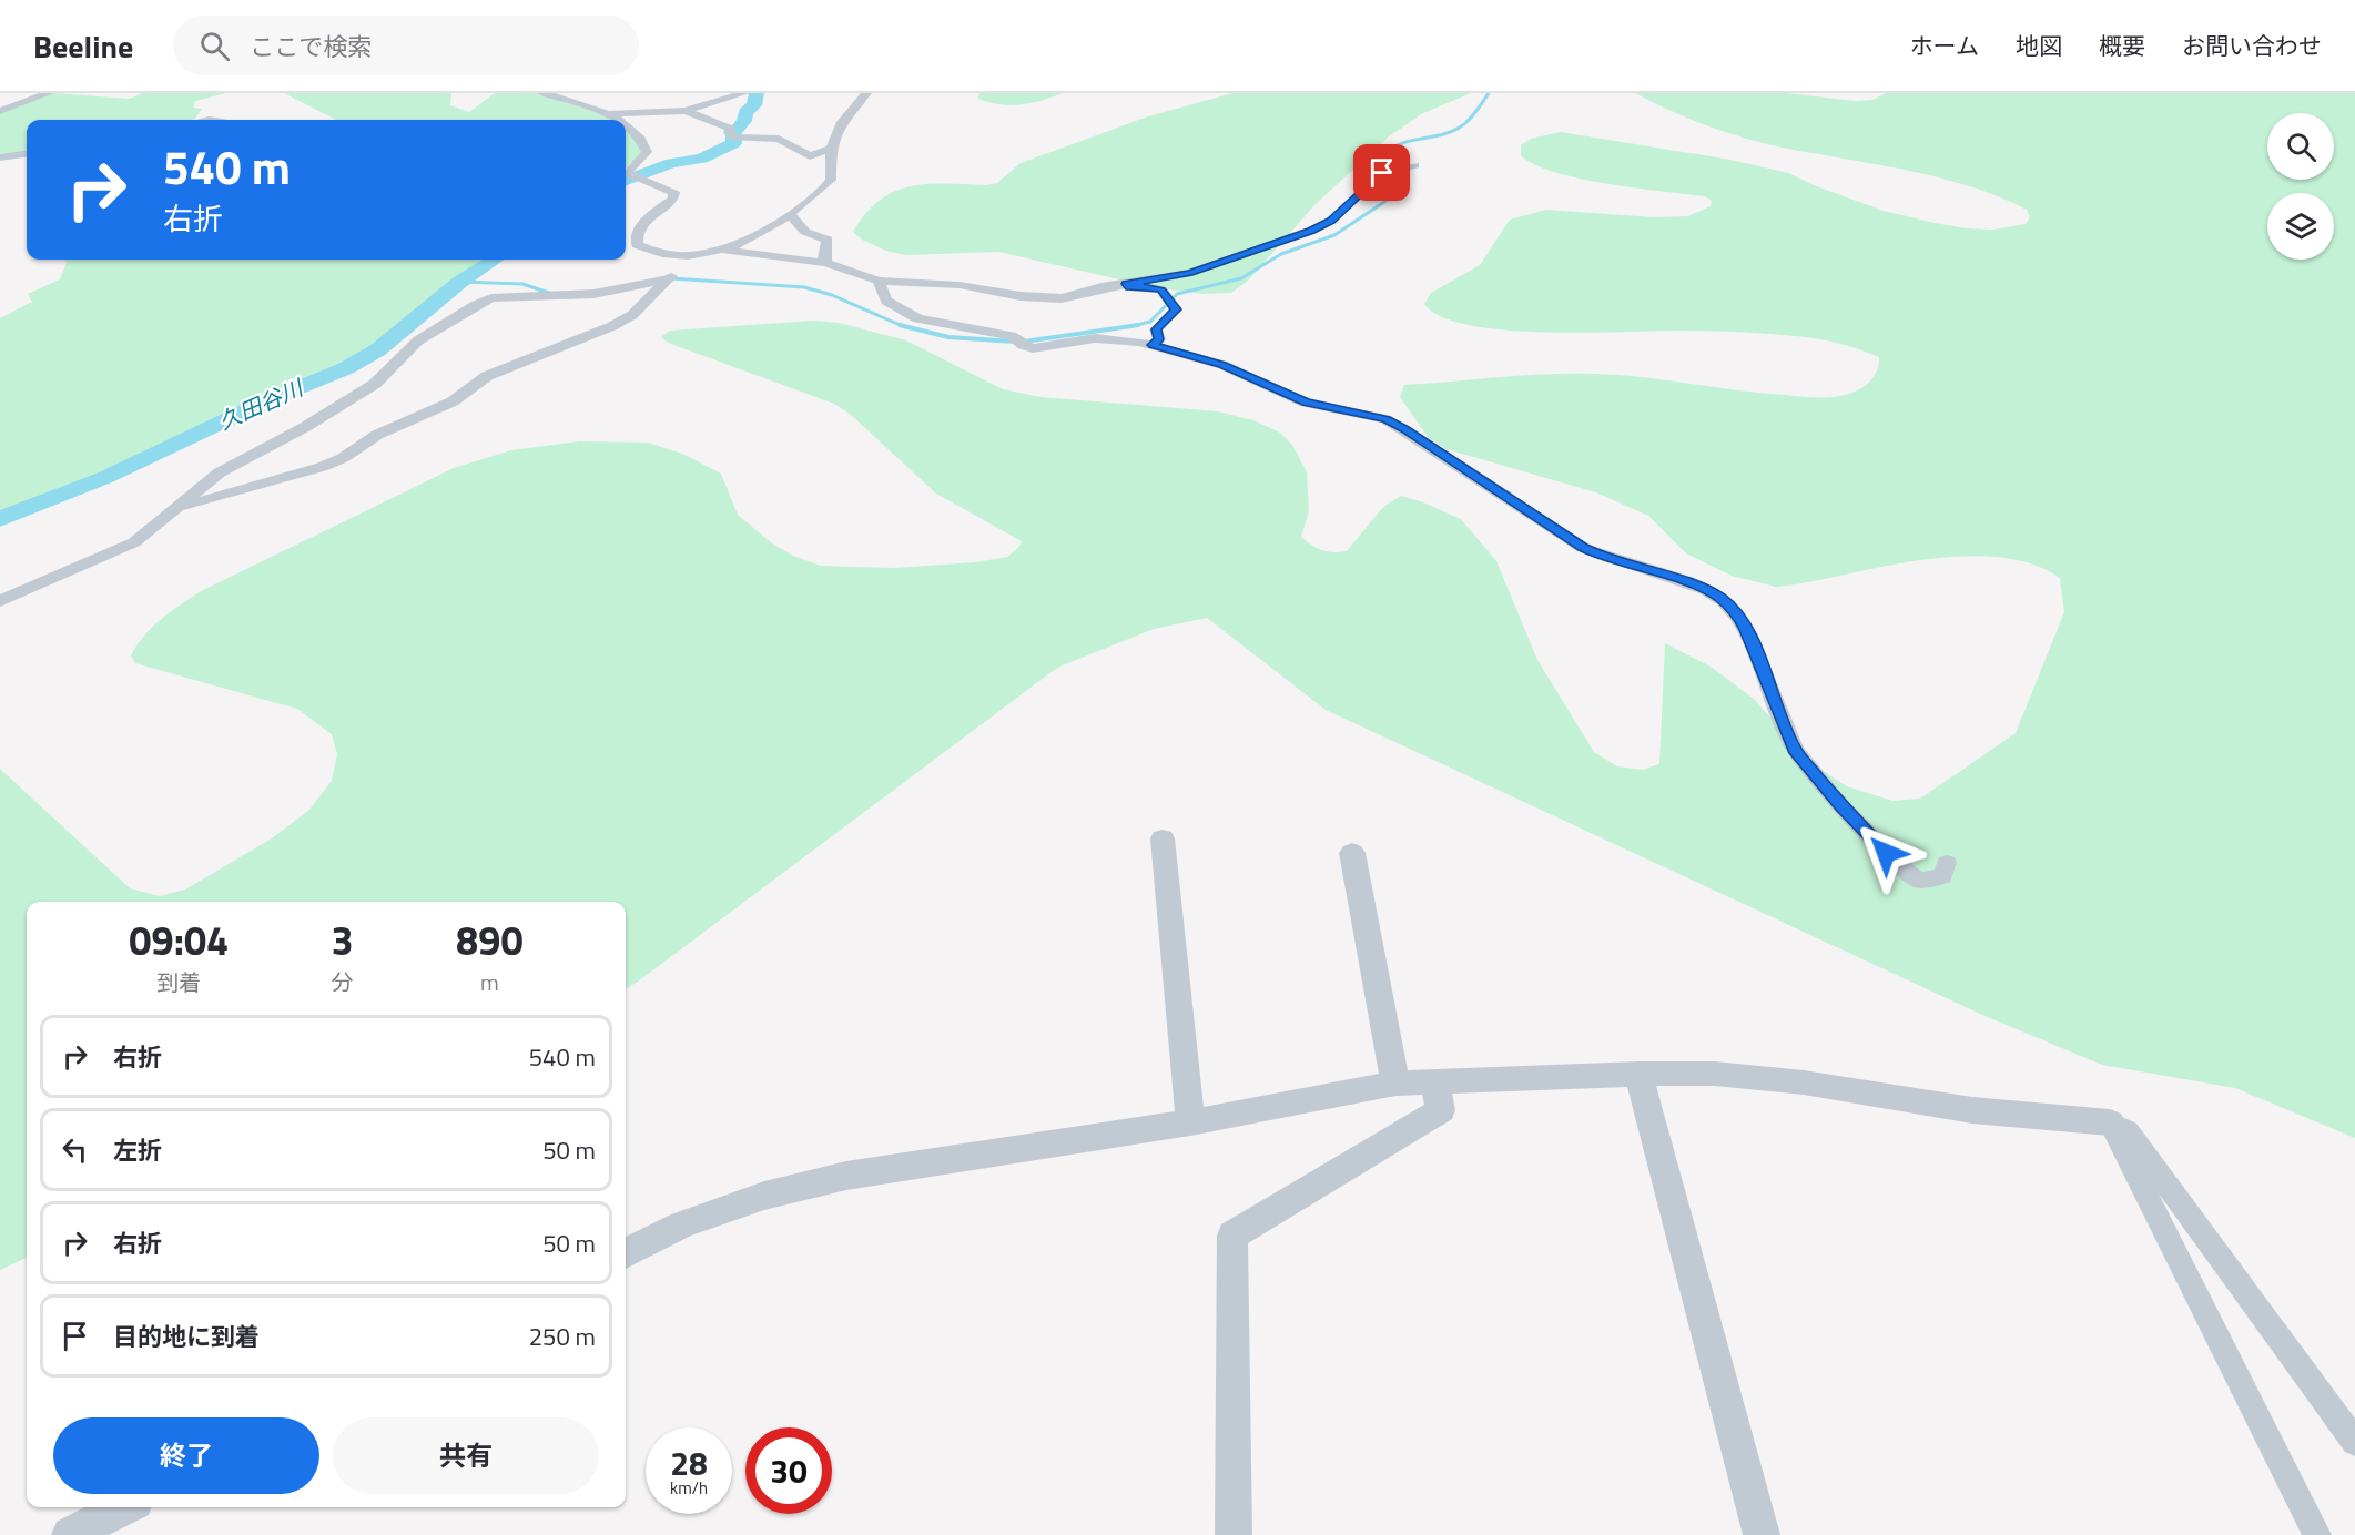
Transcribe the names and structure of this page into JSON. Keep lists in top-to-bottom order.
{
  "water": ["久田谷川"],
  "page": {
    "header": "Beeline",
    "search": "ここで検索",
    "nav": [
      "ホーム",
      "地図",
      "概要",
      "お問い合わせ"
    ],
    "turn": ["540 m", "右折"],
    "eta": [
      "09:04",
      "到着",
      "3",
      "分",
      "890",
      "m"
    ],
    "list": [
      {
        "name": "右折",
        "value": "540 m"
      },
      {
        "name": "左折",
        "value": "50 m"
      },
      {
        "name": "右折",
        "value": "50 m"
      },
      {
        "name": "目的地に到着",
        "value": "250 m"
      }
    ],
    "buttons": ["終了", "共有"],
    "speed": "28 km/h",
    "limit": "30"
  }
}
